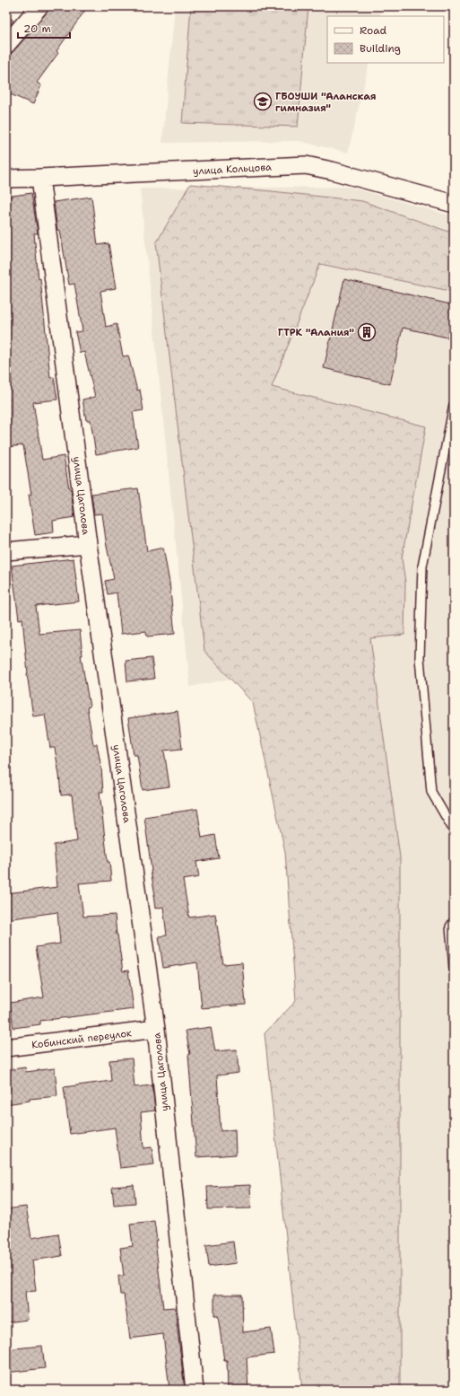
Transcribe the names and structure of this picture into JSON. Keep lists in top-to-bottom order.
{
  "streets": {
    "street": ["улица Кольцова", "улица Цаголова", "Кобинский переулок"]
  },
  "crossings": [
    ["улица Кольцова", "улица Цаголова"],
    ["улица Цаголова", "Кобинский переулок"]
  ],
  "places": {
    "school or university": ["ГБОУШИ \"Аланская гимназия\""],
    "building": ["ГТРК \"Алания\""]
  },
  "legend": ["Road", "Building"],
  "scale_bar": "20 m"
}
